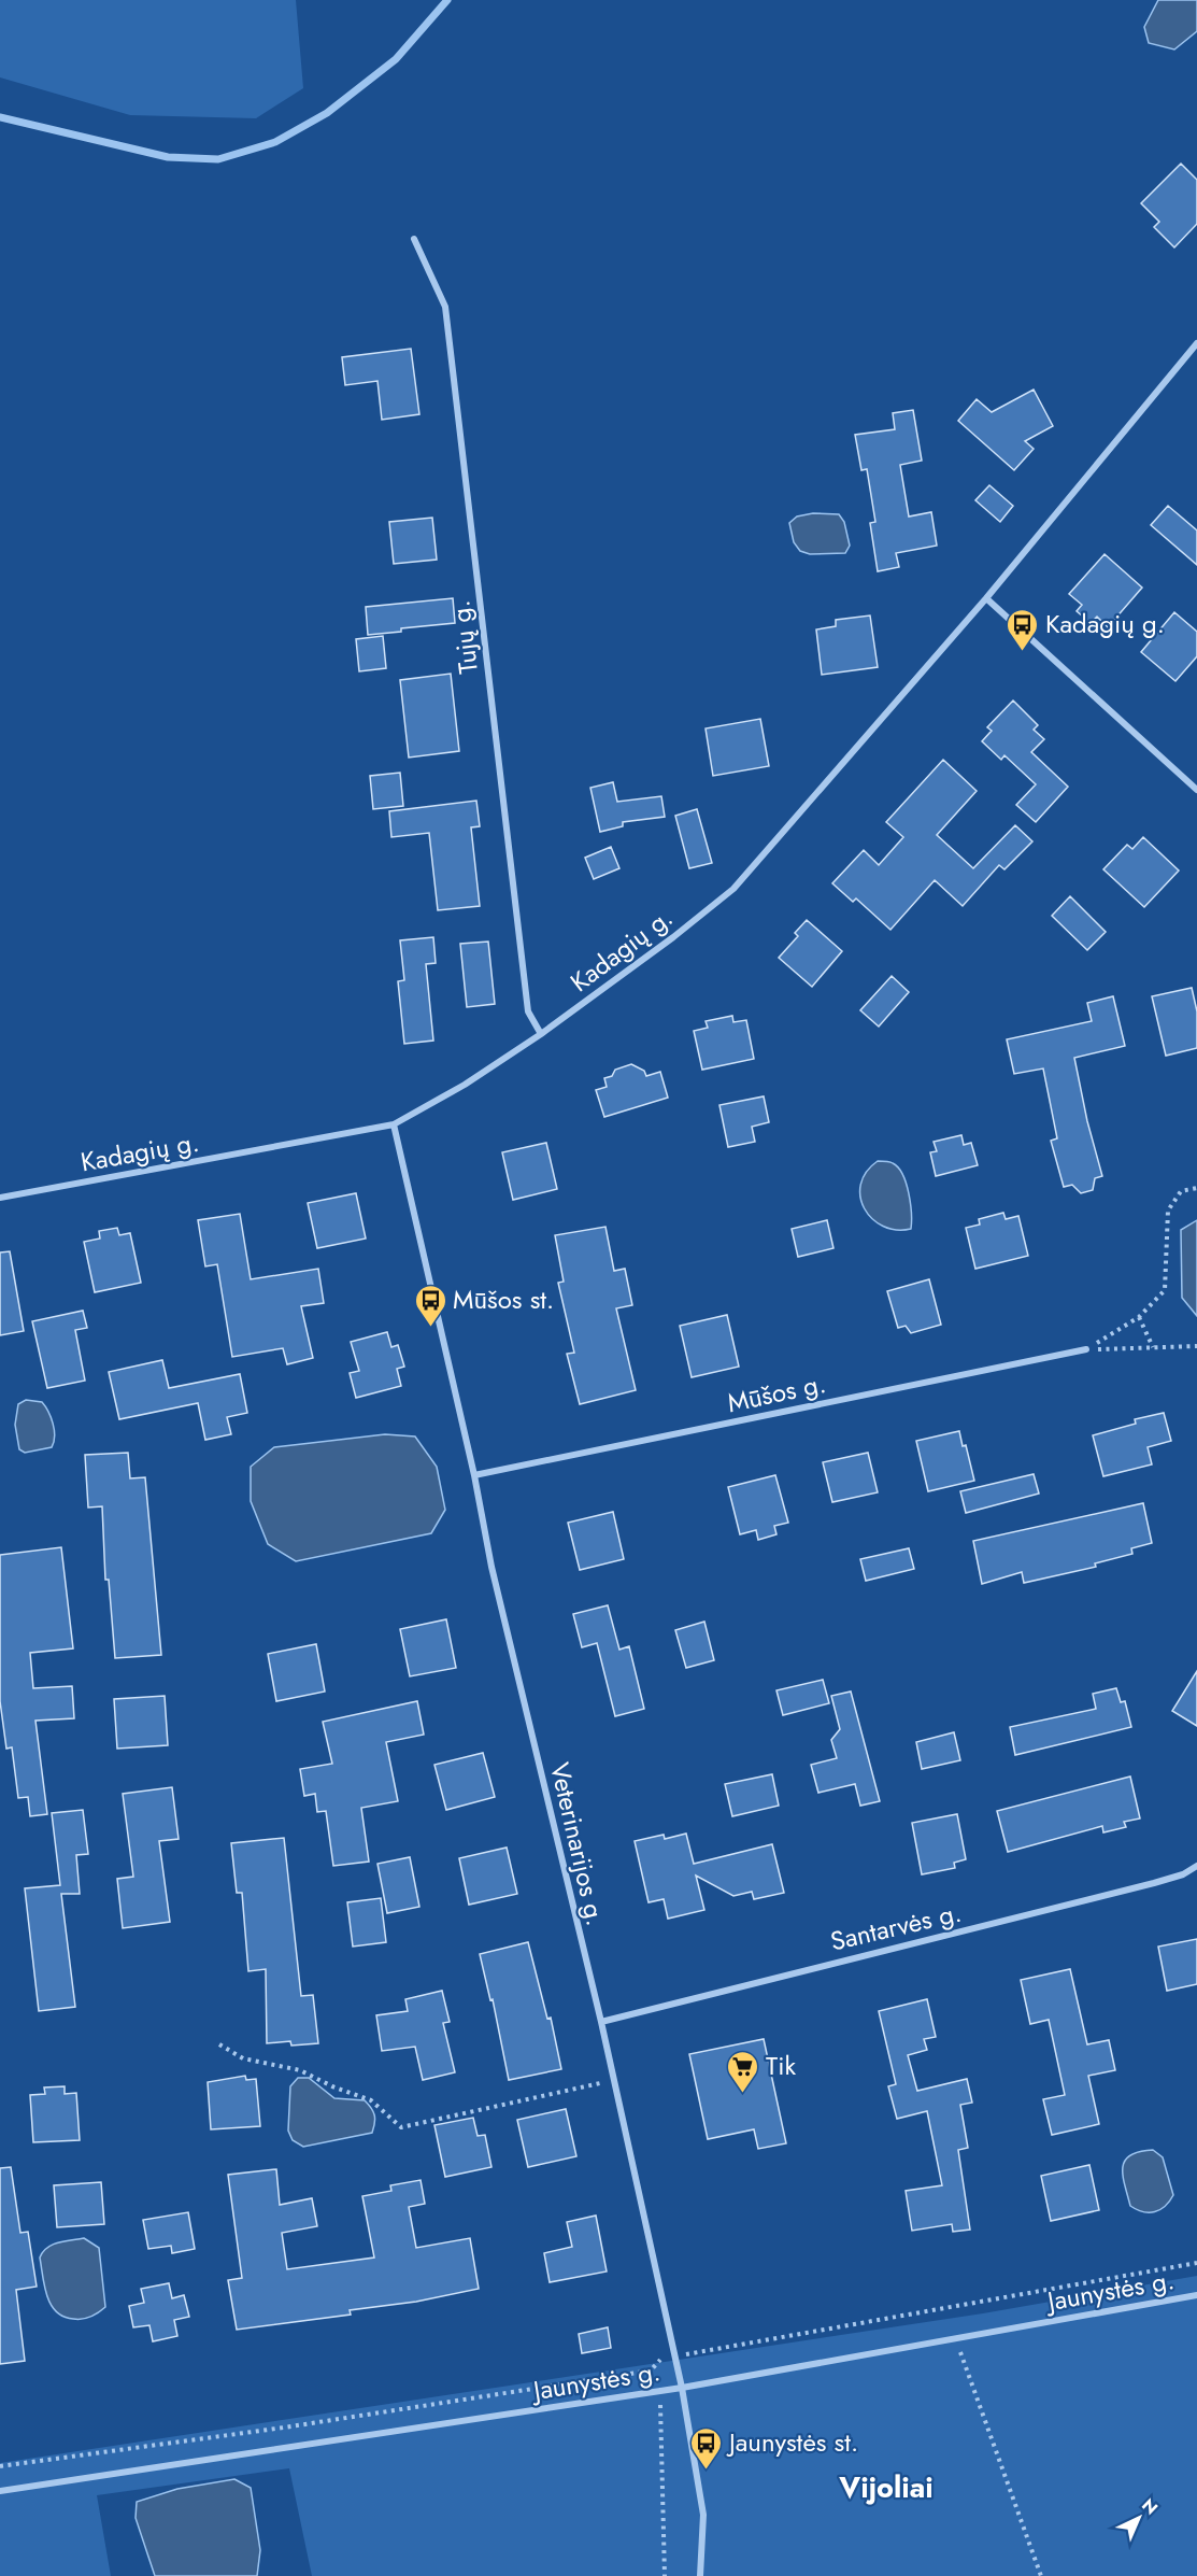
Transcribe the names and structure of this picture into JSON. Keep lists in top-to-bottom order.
{
  "streets": {
    "street": [
      "Tujų g.",
      "Kadagių g.",
      "Mūšos g.",
      "Veterinarijos g.",
      "Santarvės g.",
      "Jaunystės g."
    ]
  },
  "crossings": [
    ["Tujų g.", "Kadagių g."],
    ["Kadagių g.", "Veterinarijos g."],
    ["Mūšos g.", "Veterinarijos g."],
    ["Veterinarijos g.", "Santarvės g."],
    ["Veterinarijos g.", "Jaunystės g."]
  ],
  "districts": ["Vijoliai"],
  "places": {
    "bus stop": ["Kadagių g.", "Mūšos st.", "Jaunystės st."],
    "supermarket": ["Tik"]
  },
  "north": "top right"
}
